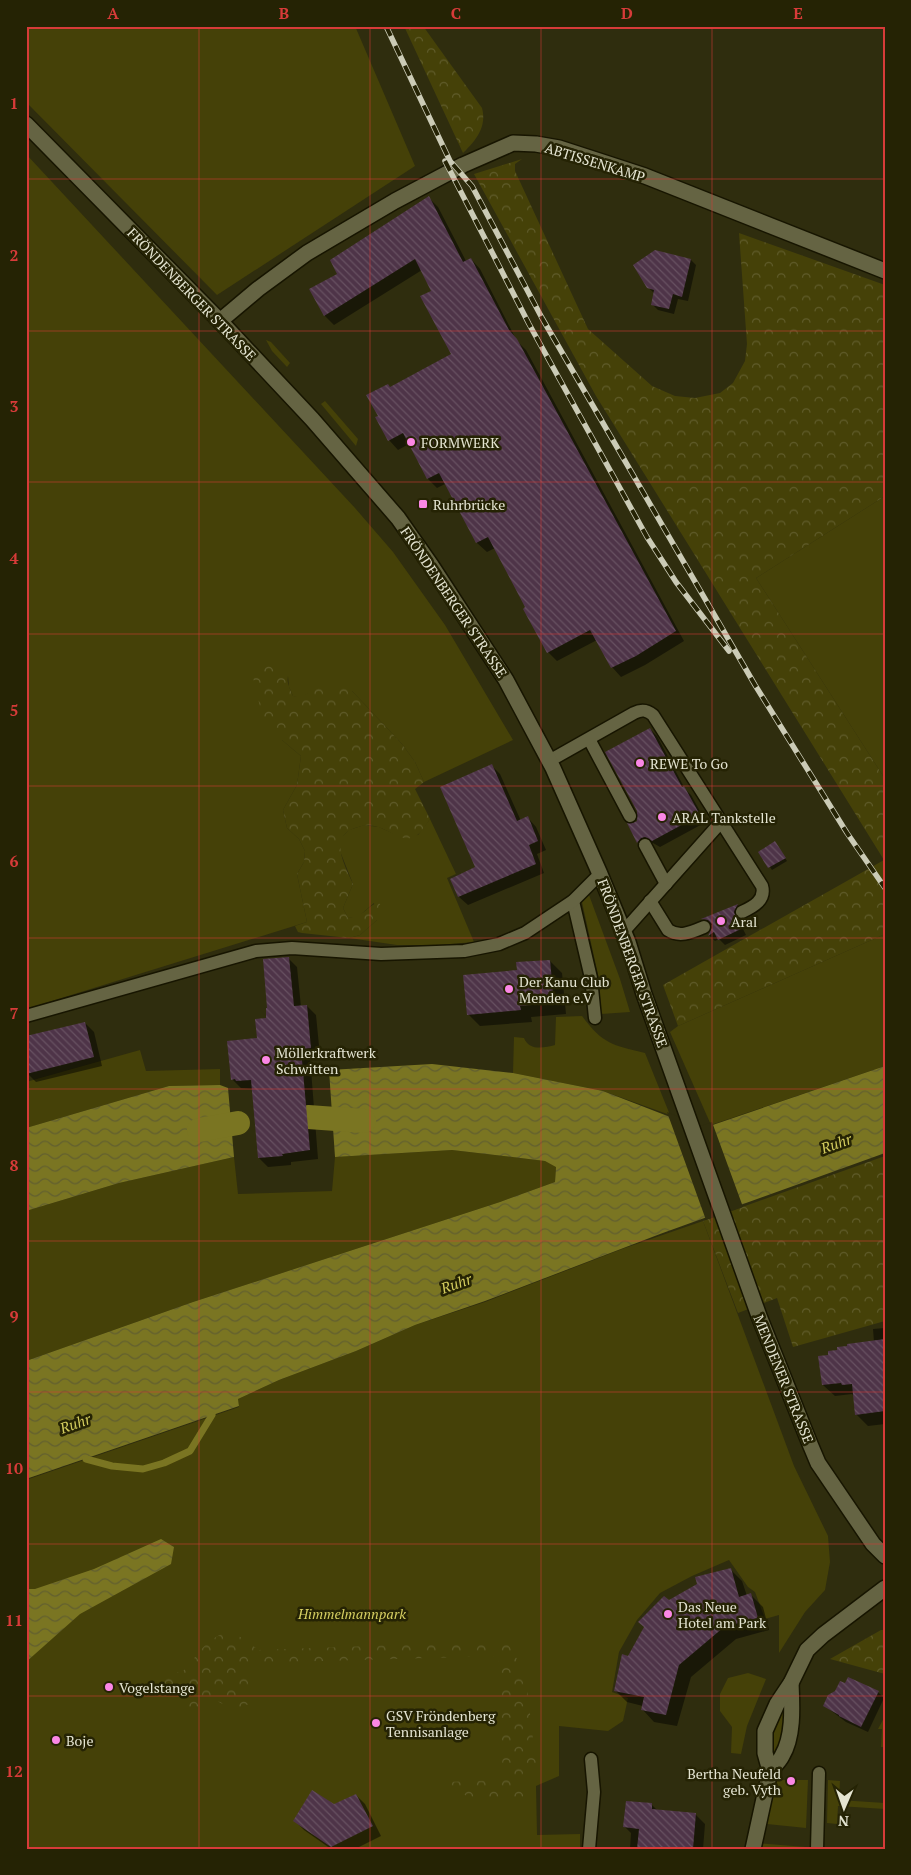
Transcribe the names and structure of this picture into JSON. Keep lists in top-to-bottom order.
{
  "streets": {
    "main road": ["ABTISSENKAMP", "FRÖNDENBERGER STRASSE", "MENDENER STRASSE"]
  },
  "crossings": [
    ["ABTISSENKAMP", "FRÖNDENBERGER STRASSE"],
    ["FRÖNDENBERGER STRASSE", "MENDENER STRASSE"]
  ],
  "water": ["Ruhr"],
  "parks": ["Himmelmannpark"],
  "places": {
    "other": [
      "FORMWERK",
      "REWE To Go",
      "ARAL Tankstelle",
      "Aral",
      "Der Kanu Club Menden e.V",
      "Möllerkraftwerk Schwitten",
      "Das Neue Hotel am Park",
      "Vogelstange",
      "GSV Fröndenberg Tennisanlage",
      "Boje",
      "Bertha Neufeld geb. Vyth"
    ],
    "transit": ["Ruhrbrücke"]
  },
  "north": "bottom",
  "grid": {
    "columns": [
      "A",
      "B",
      "C",
      "D",
      "E"
    ],
    "rows": [
      "1",
      "2",
      "3",
      "4",
      "5",
      "6",
      "7",
      "8",
      "9",
      "10",
      "11",
      "12"
    ]
  }
}
